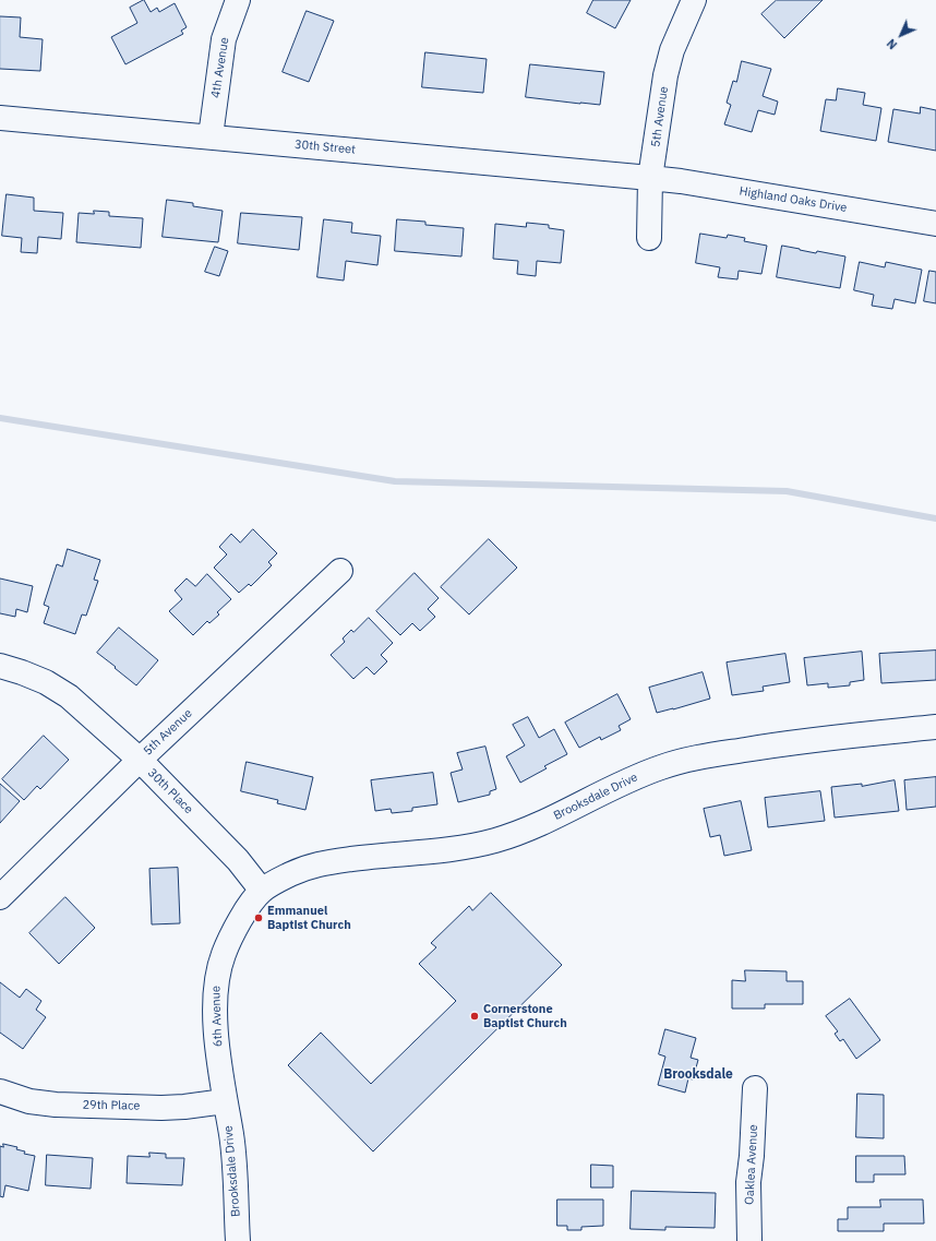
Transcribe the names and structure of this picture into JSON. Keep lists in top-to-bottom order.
{
  "streets": {
    "street": [
      "4th Avenue",
      "5th Avenue",
      "30th Street",
      "Highland Oaks Drive",
      "30th Place",
      "Brooksdale Drive",
      "6th Avenue",
      "29th Place",
      "Oaklea Avenue"
    ]
  },
  "crossings": [
    ["4th Avenue", "30th Street"],
    ["5th Avenue", "30th Street"],
    ["5th Avenue", "Highland Oaks Drive"],
    ["5th Avenue", "30th Place"],
    ["30th Street", "Highland Oaks Drive"],
    ["30th Place", "Brooksdale Drive"],
    ["30th Place", "6th Avenue"],
    ["Brooksdale Drive", "6th Avenue"],
    ["Brooksdale Drive", "29th Place"],
    ["6th Avenue", "29th Place"]
  ],
  "districts": ["Brooksdale"],
  "places": ["Emmanuel Baptist Church", "Cornerstone Baptist Church"],
  "north": "bottom left"
}
